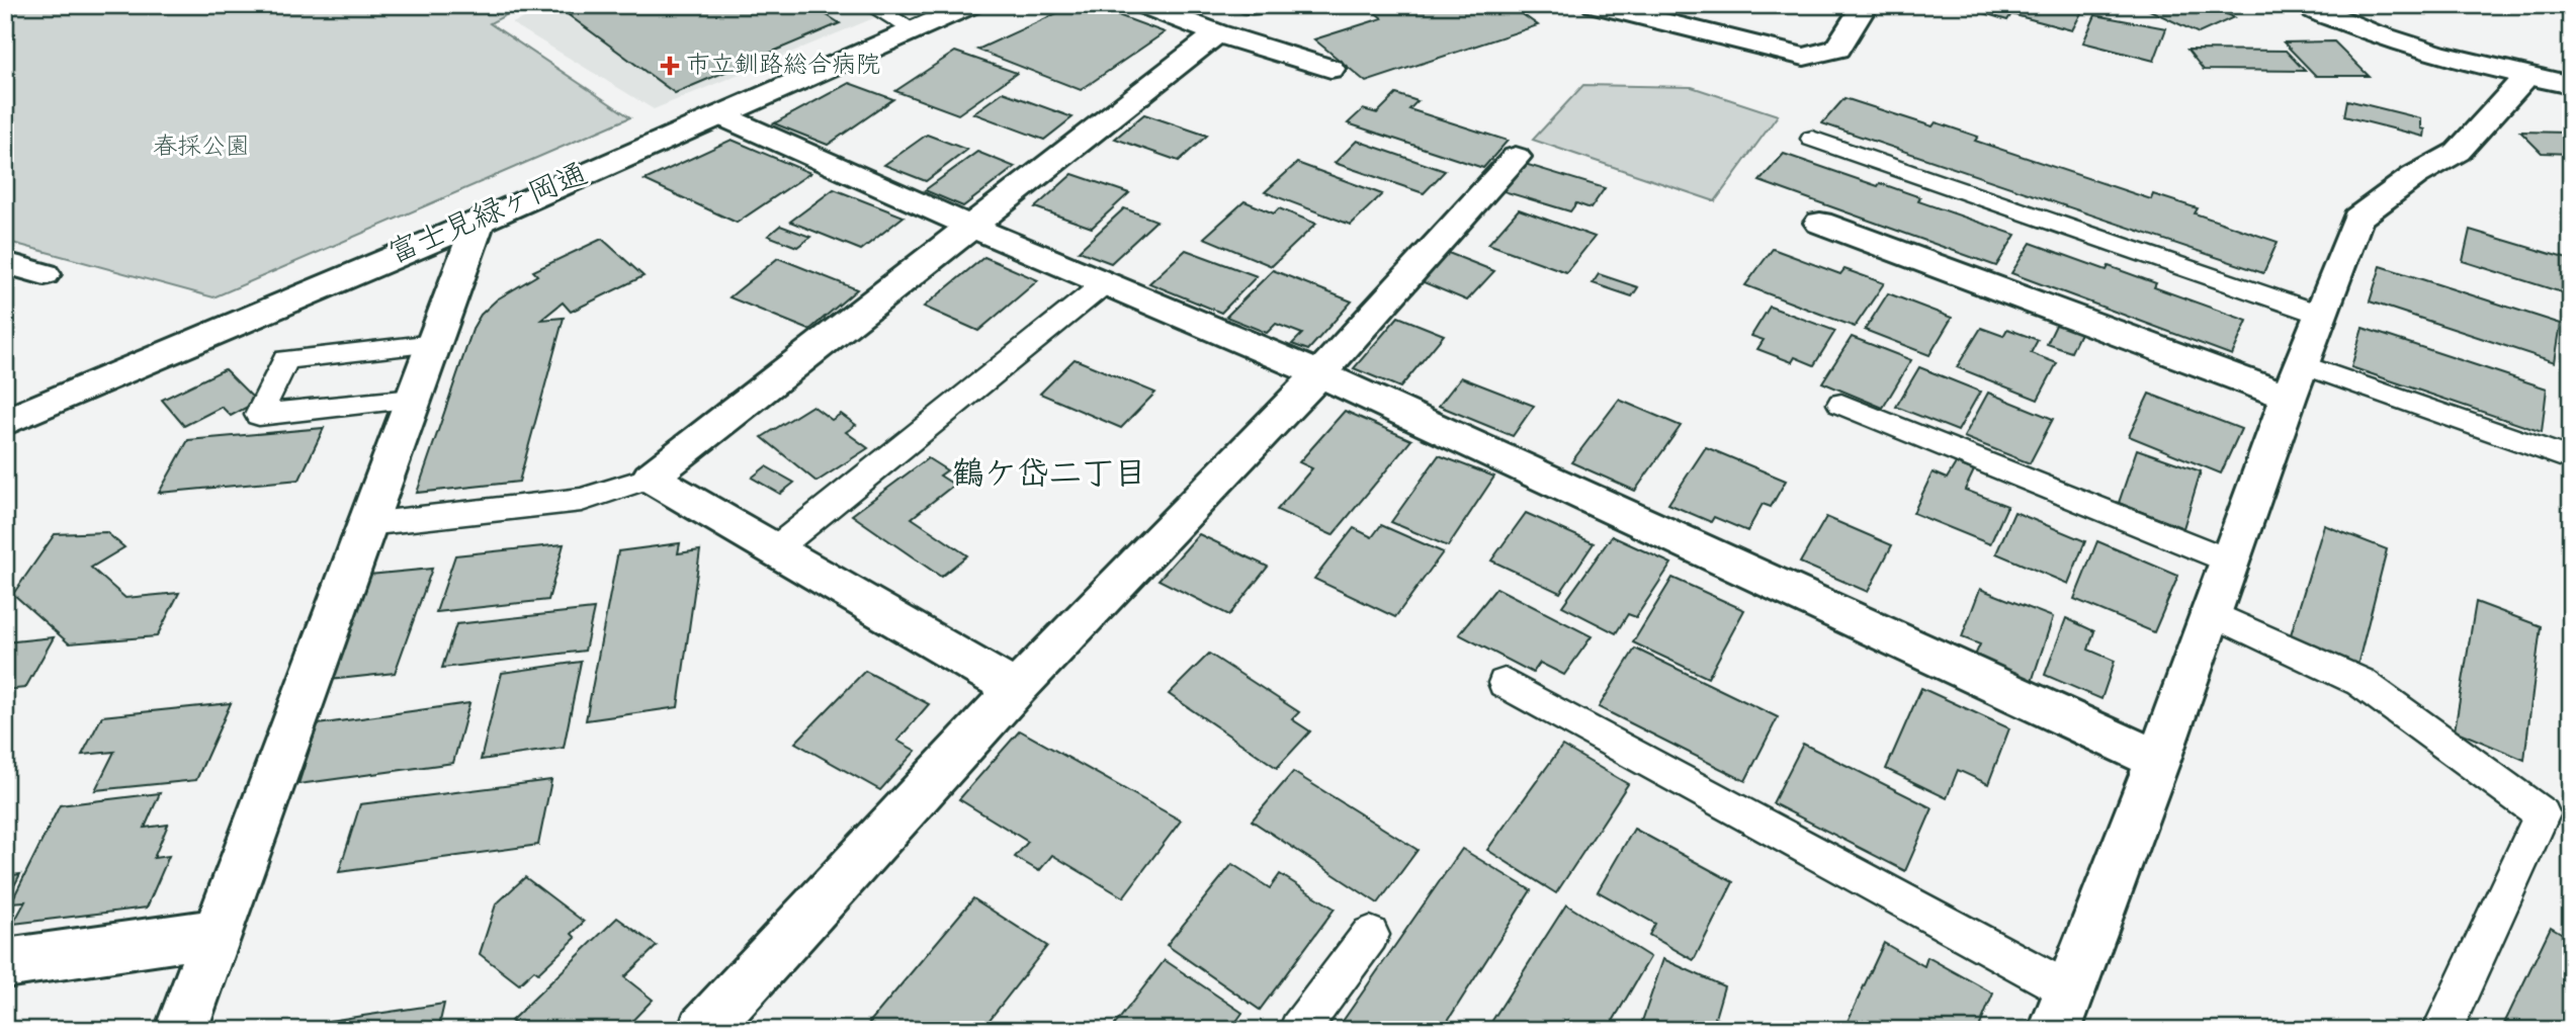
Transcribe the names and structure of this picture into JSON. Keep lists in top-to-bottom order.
{
  "streets": {
    "street": ["富士見緑ヶ岡通"]
  },
  "districts": ["鶴ケ岱二丁目"],
  "parks": ["春採公園"],
  "places": {
    "health": ["市立釧路総合病院"]
  }
}
